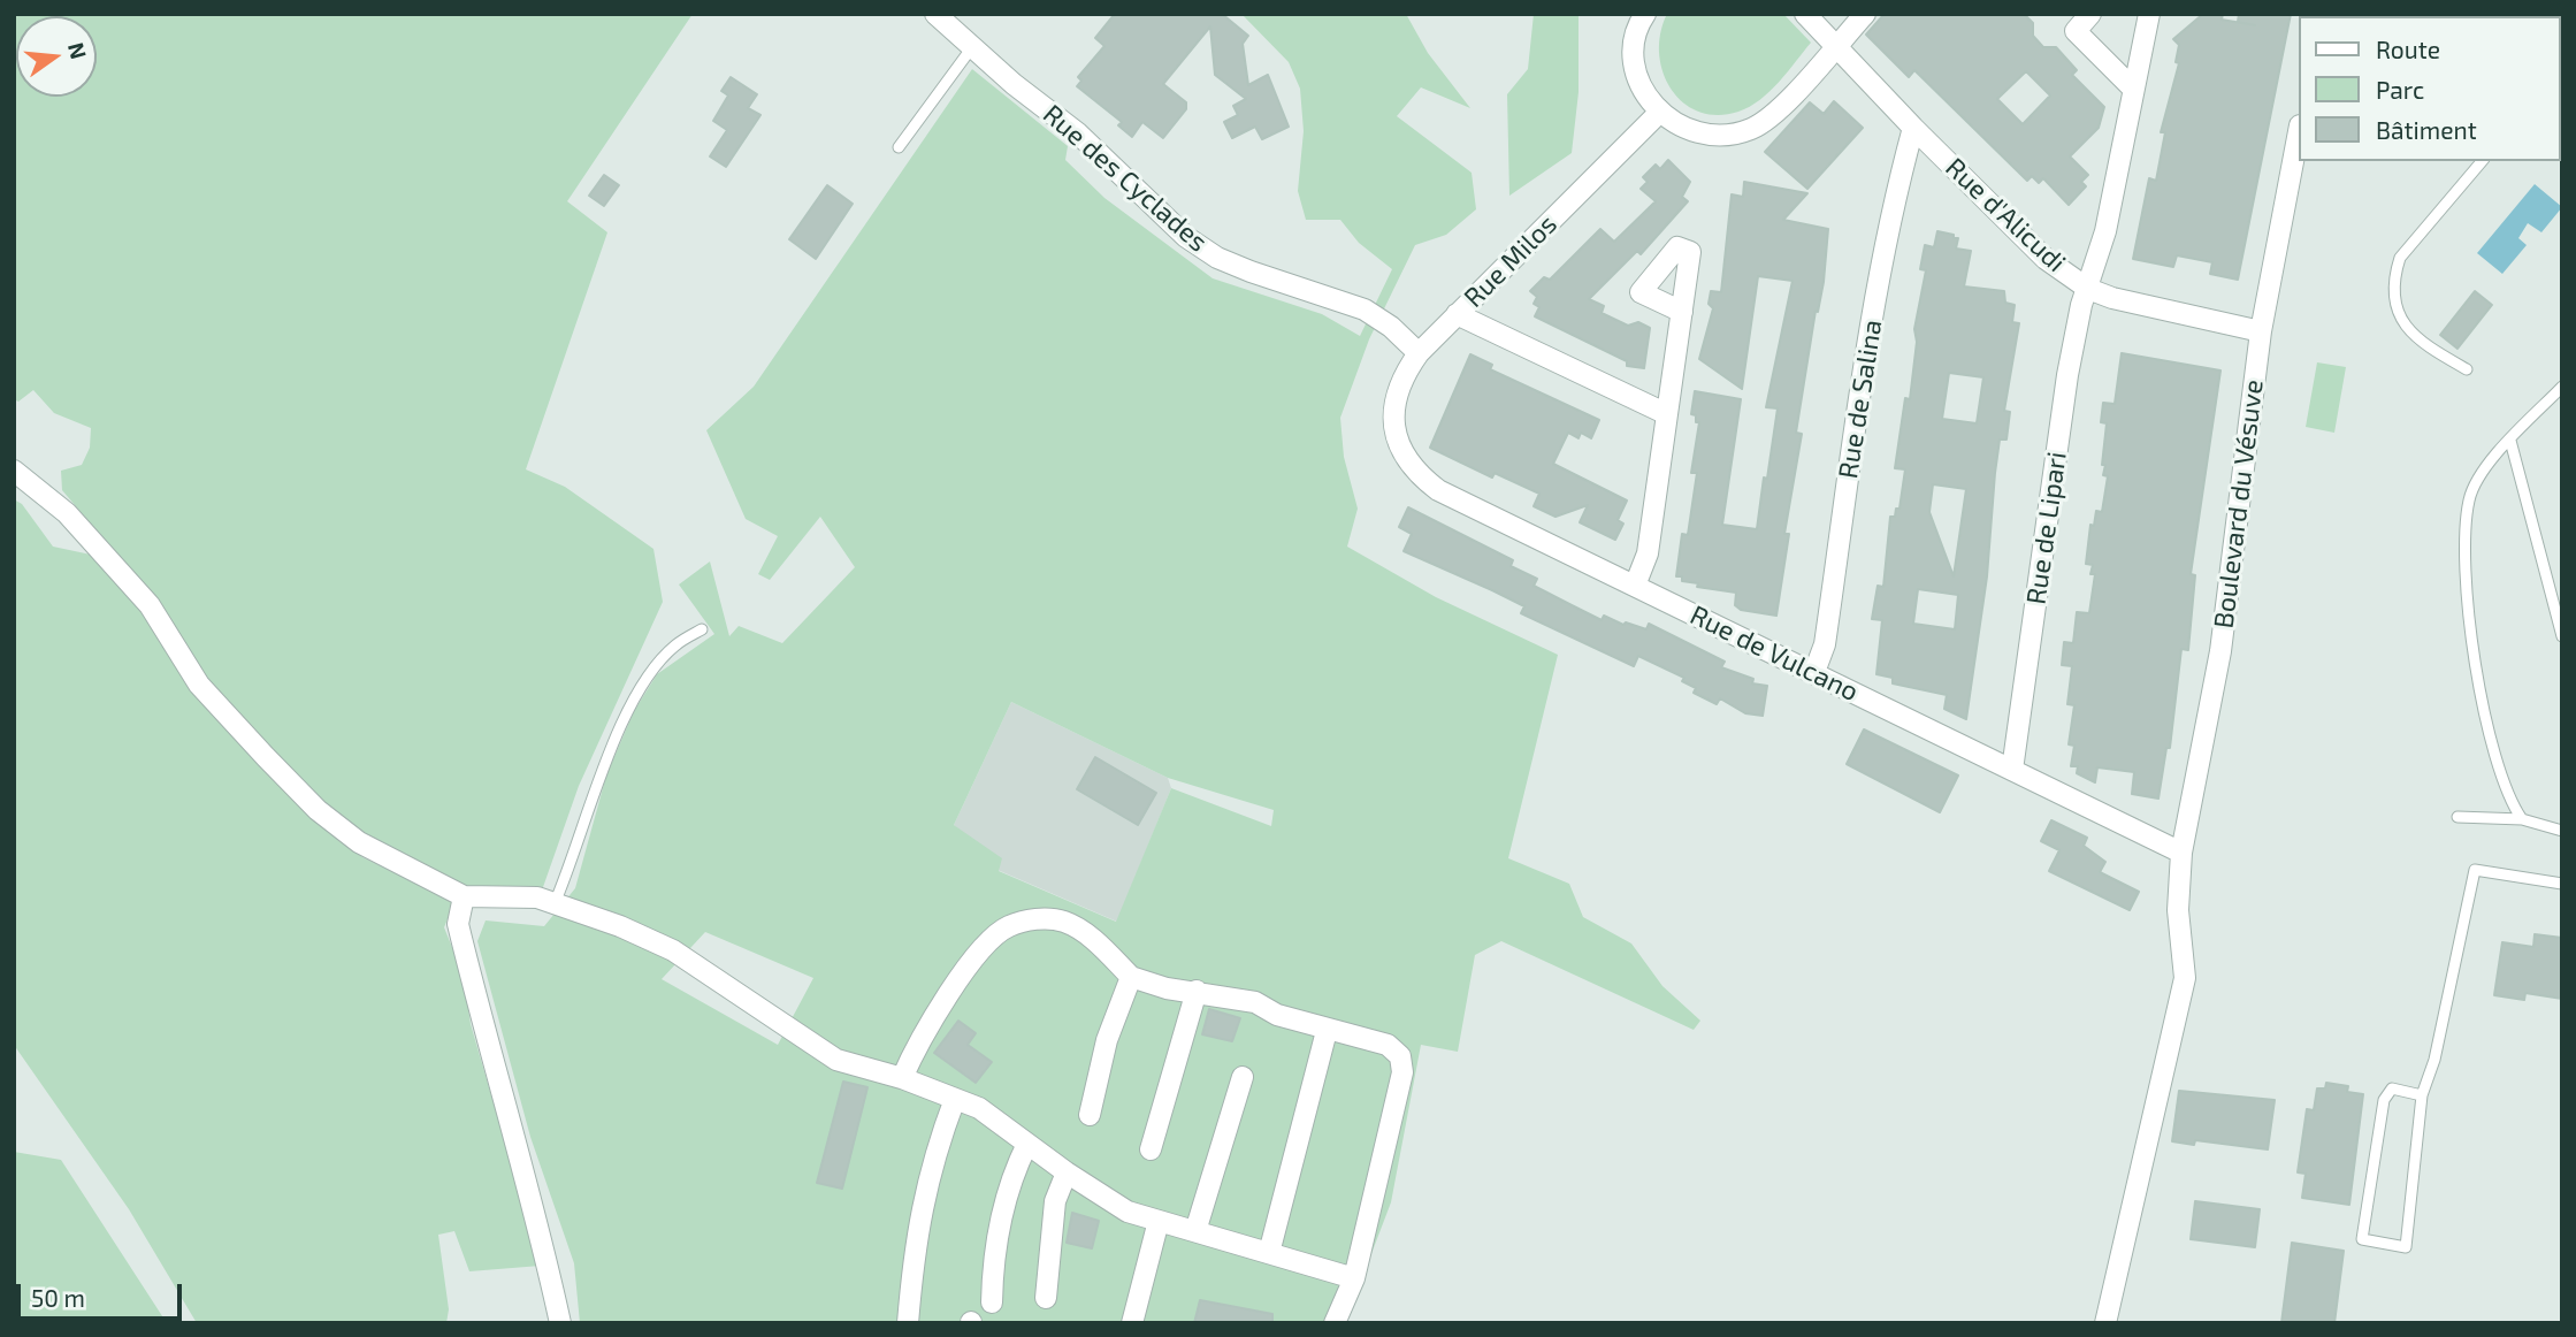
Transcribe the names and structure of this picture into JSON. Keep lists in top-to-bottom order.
{
  "streets": {
    "street": [
      "Rue des Cyclades",
      "Rue d'Alicudi",
      "Rue Milos",
      "Rue de Salina",
      "Boulevard du Vésuve",
      "Rue de Lipari",
      "Rue de Vulcano"
    ]
  },
  "crossings": [
    ["Rue des Cyclades", "Rue Milos"],
    ["Rue d'Alicudi", "Rue de Salina"],
    ["Rue d'Alicudi", "Boulevard du Vésuve"],
    ["Rue d'Alicudi", "Rue de Lipari"],
    ["Rue Milos", "Rue de Vulcano"],
    ["Rue de Salina", "Rue de Vulcano"],
    ["Boulevard du Vésuve", "Rue de Vulcano"],
    ["Rue de Lipari", "Rue de Vulcano"]
  ],
  "legend": ["Route", "Parc", "Bâtiment"],
  "scale_bar": "50 m",
  "north": "right"
}
